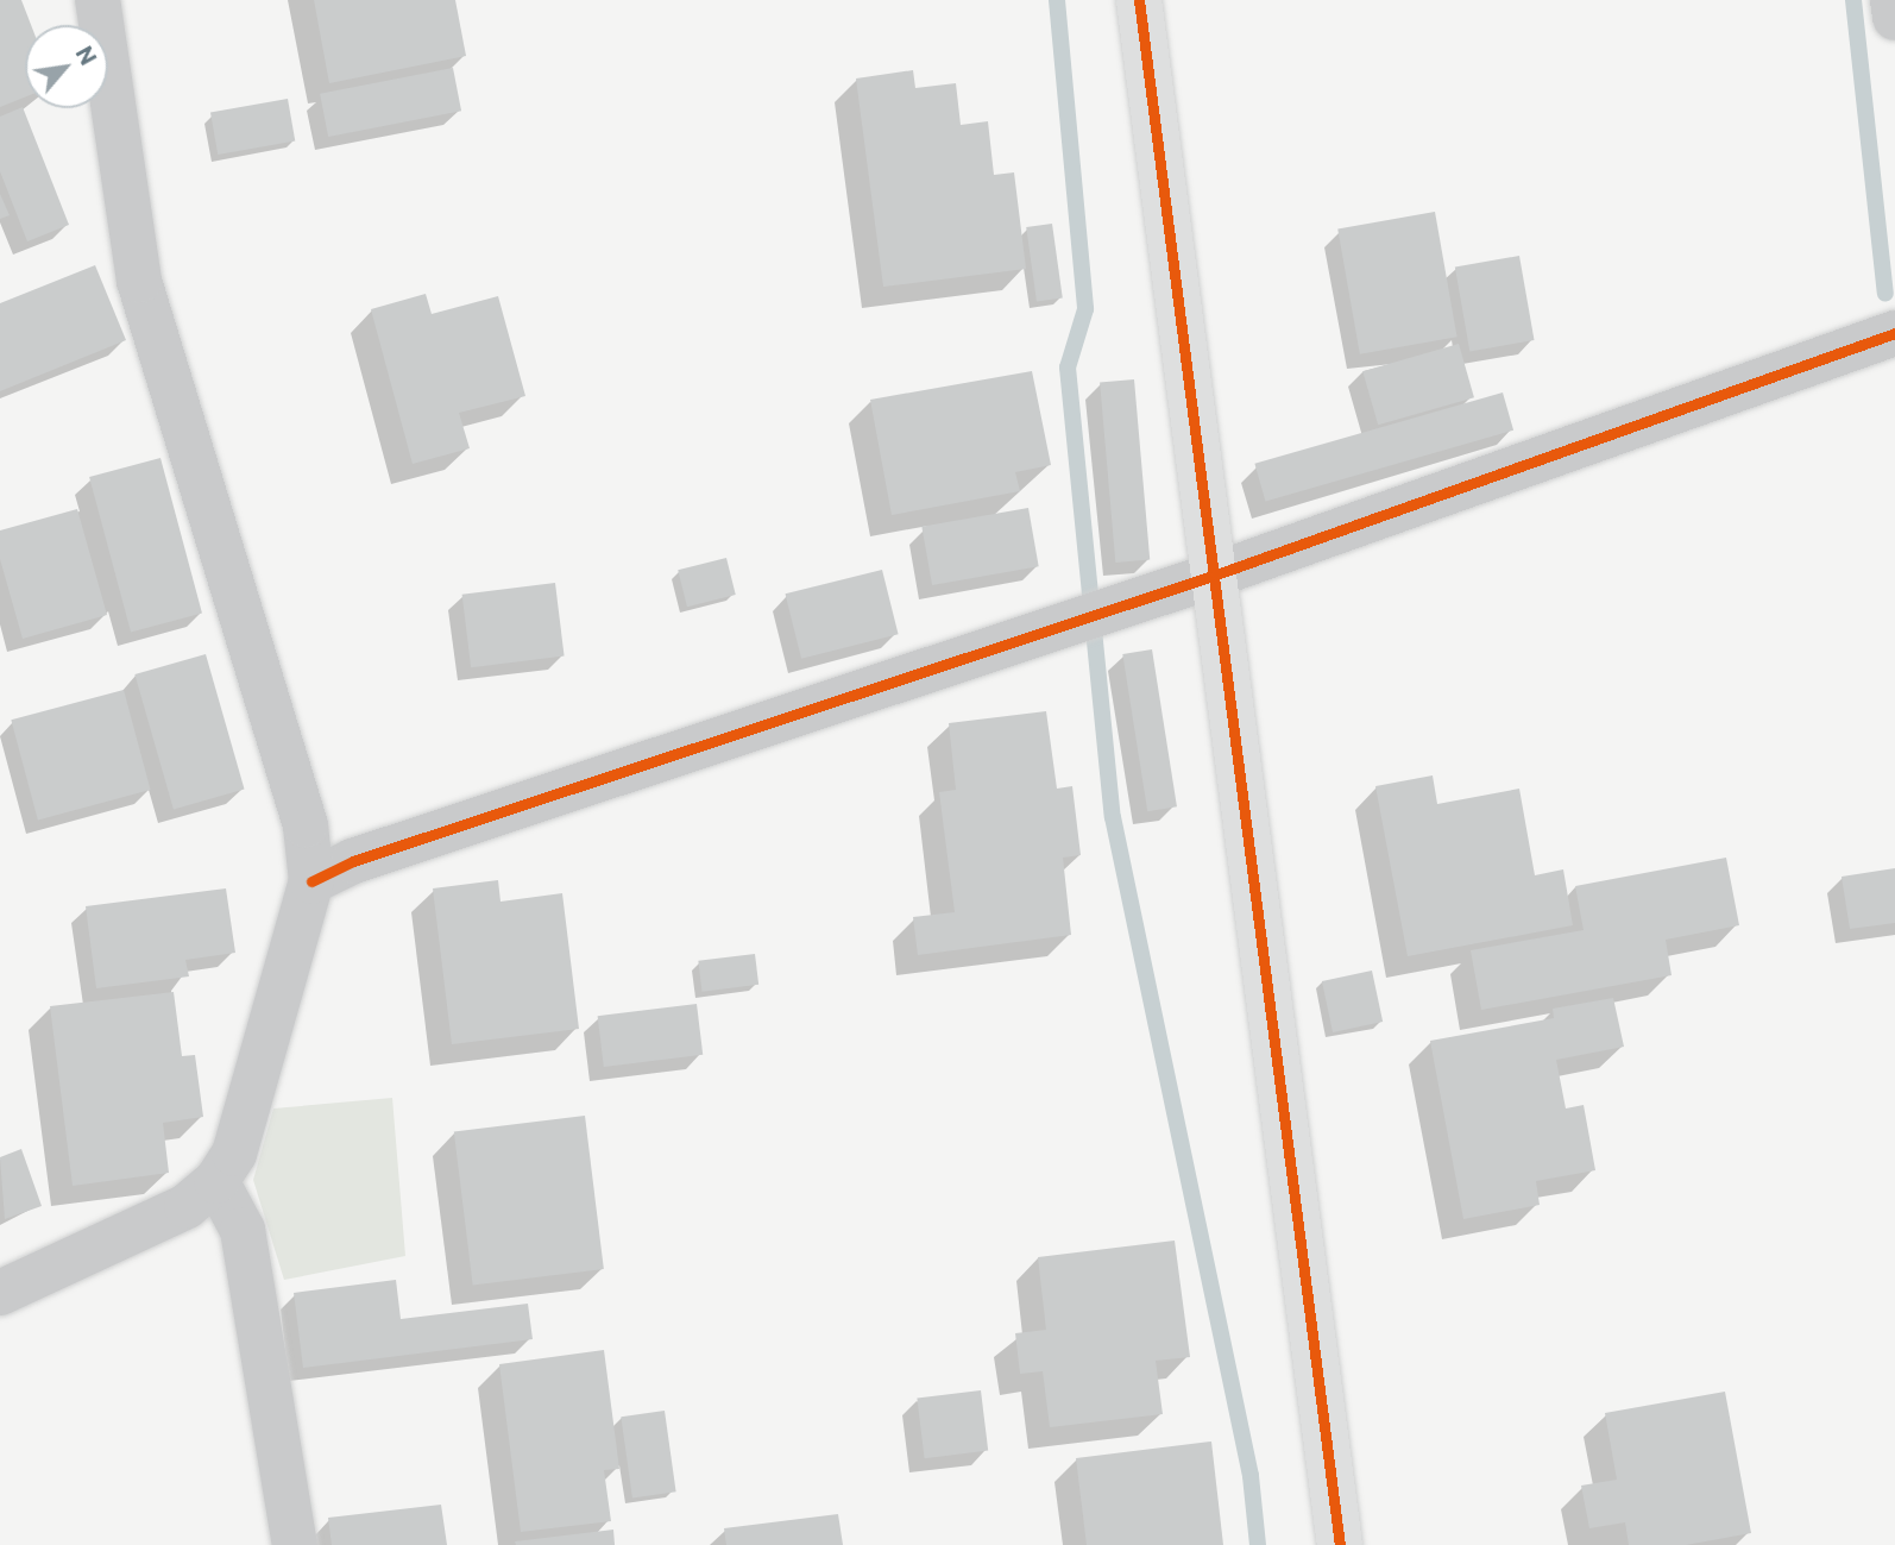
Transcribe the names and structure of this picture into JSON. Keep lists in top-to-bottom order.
{
  "north": "top right"
}
